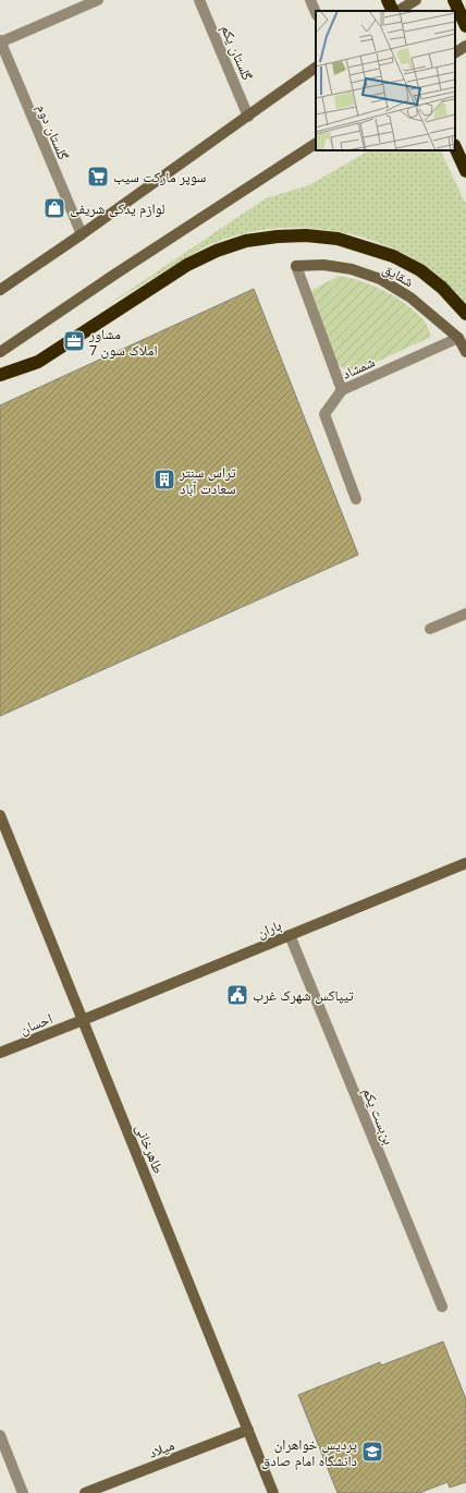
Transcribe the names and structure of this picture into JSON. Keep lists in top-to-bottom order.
{
  "streets": {
    "street": [
      "گلستان یکم",
      "گلستان دوم",
      "شقایق",
      "شمشاد",
      "باران",
      "احسان",
      "بن‌بست یکم",
      "طاهرخانی",
      "میلاد"
    ]
  },
  "crossings": [
    ["شقایق", "شمشاد"],
    ["باران", "احسان"],
    ["باران", "بن‌بست یکم"],
    ["باران", "طاهرخانی"],
    ["احسان", "طاهرخانی"],
    ["طاهرخانی", "میلاد"]
  ],
  "places": {
    "supermarket": ["سوپر مارکت سیب"],
    "shop": ["لوازم یدکی شریفی"],
    "office": ["مشاور املاک سون 7"],
    "building": ["تراس سنتر سعادت آباد"],
    "public building": ["تیپاکس شهرک غرب"],
    "school or university": ["پردیس خواهران دانشگاه امام صادق"]
  }
}
